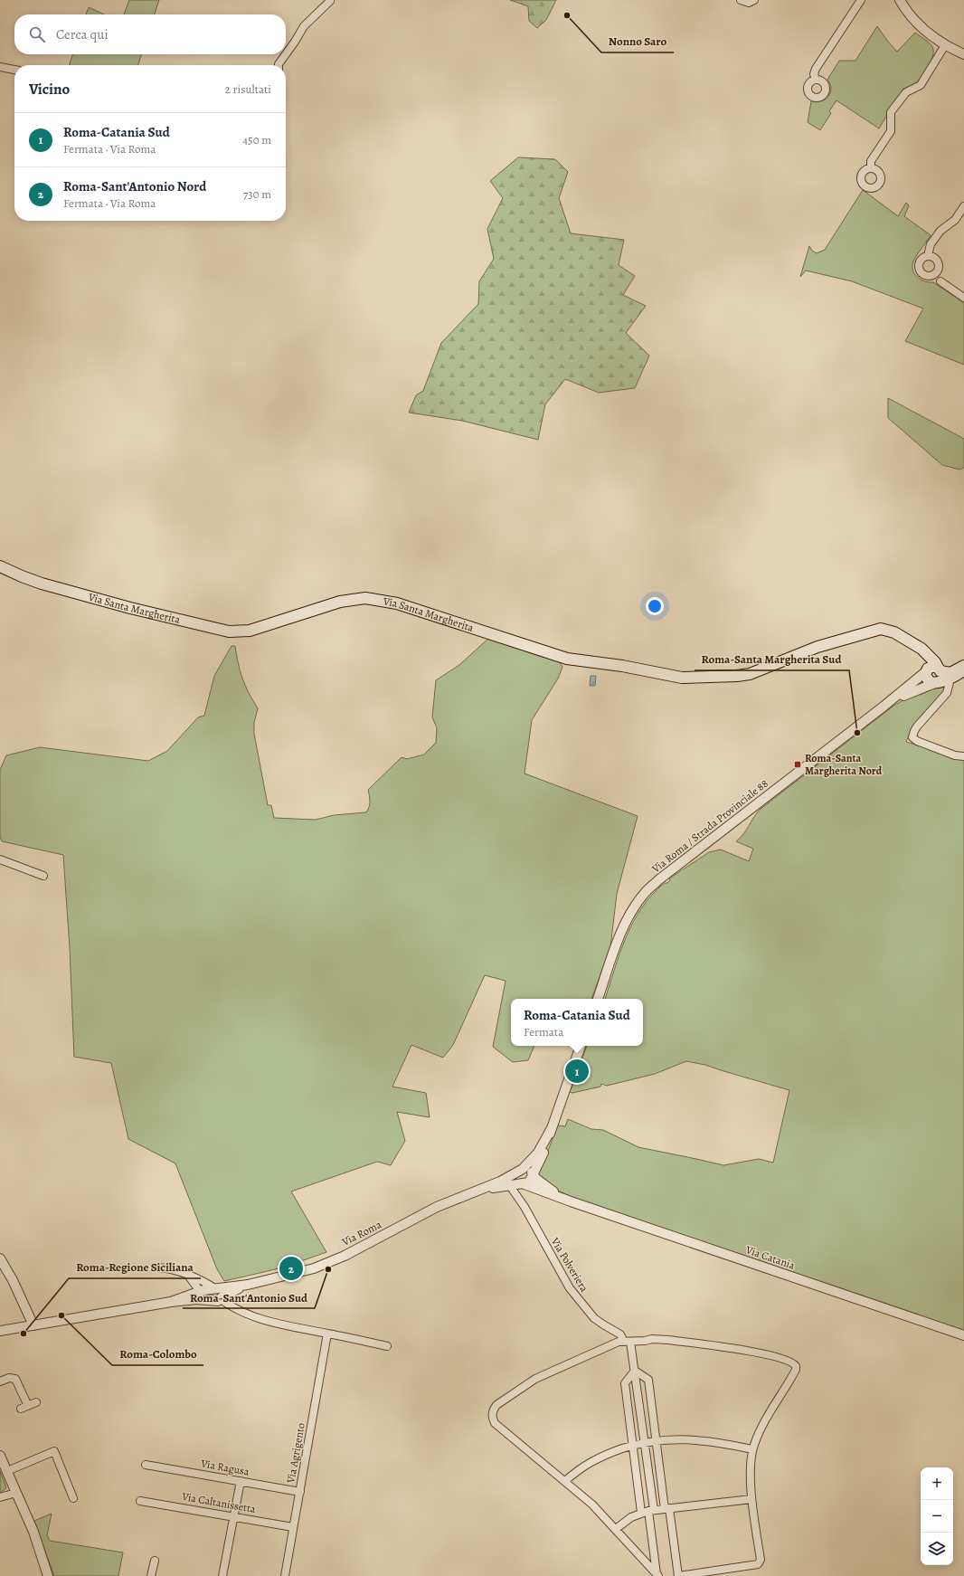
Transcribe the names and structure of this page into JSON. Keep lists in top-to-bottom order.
{
  "streets": {
    "main road": ["Via Santa Margherita"],
    "street": [
      "Via Roma / Strada Provinciale 88",
      "Via Roma",
      "Via Catania",
      "Via Polveriera",
      "Via Agrigento",
      "Via Ragusa",
      "Via Caltanissetta"
    ]
  },
  "crossings": [
    ["Via Agrigento", "Via Ragusa"],
    ["Via Agrigento", "Via Caltanissetta"]
  ],
  "places": {
    "other": [
      "Nonno Saro",
      "Roma-Santa Margherita Sud",
      "Roma-Sant'Antonio Sud",
      "Roma-Colombo",
      "Roma-Regione Siciliana"
    ],
    "transit": ["Roma-Santa Margherita Nord"]
  },
  "page": {
    "search": "Cerca qui",
    "heading": ["Vicino", "2 risultati"],
    "list": [
      {
        "mark": "1",
        "name": "Roma-Catania Sud",
        "note": "Fermata · Via Roma",
        "value": "450 m"
      },
      {
        "mark": "2",
        "name": "Roma-Sant'Antonio Nord",
        "note": "Fermata · Via Roma",
        "value": "730 m"
      }
    ],
    "popup": ["Roma-Catania Sud", "Fermata"],
    "pins": ["1", "2"],
    "map_buttons": ["+", "−"]
  }
}
